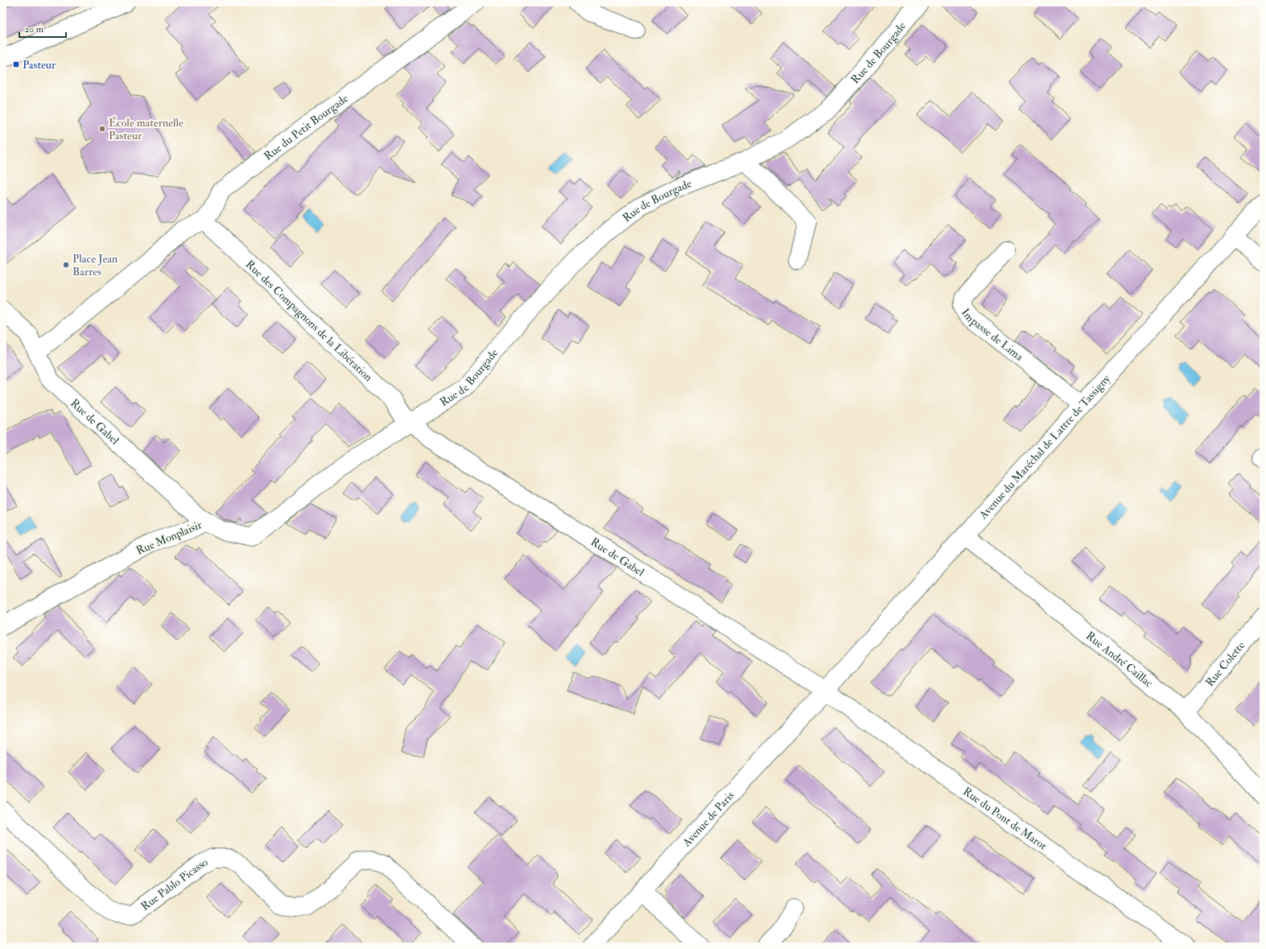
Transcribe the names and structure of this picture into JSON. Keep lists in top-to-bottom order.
{
  "streets": {
    "street": [
      "Rue de Bourgade",
      "Rue du Petit Bourgade",
      "Rue des Compagnons de la Libération",
      "Impasse de Lima",
      "Rue de Gabel",
      "Avenue du Maréchal de Lattre de Tassigny",
      "Rue Monplaisir",
      "Rue André Caillac",
      "Rue Colette",
      "Avenue de Paris",
      "Rue du Pont de Marot",
      "Rue Pablo Picasso"
    ]
  },
  "crossings": [
    ["Rue de Bourgade", "Rue des Compagnons de la Libération"],
    ["Rue de Bourgade", "Rue de Gabel"],
    ["Rue de Bourgade", "Rue Monplaisir"],
    ["Rue du Petit Bourgade", "Rue des Compagnons de la Libération"],
    ["Rue des Compagnons de la Libération", "Rue de Gabel"],
    ["Rue des Compagnons de la Libération", "Rue Monplaisir"],
    ["Impasse de Lima", "Avenue du Maréchal de Lattre de Tassigny"],
    ["Rue de Gabel", "Avenue du Maréchal de Lattre de Tassigny"],
    ["Rue de Gabel", "Rue Monplaisir"],
    ["Rue de Gabel", "Avenue de Paris"],
    ["Rue de Gabel", "Rue du Pont de Marot"],
    ["Avenue du Maréchal de Lattre de Tassigny", "Rue André Caillac"],
    ["Avenue du Maréchal de Lattre de Tassigny", "Avenue de Paris"],
    ["Avenue du Maréchal de Lattre de Tassigny", "Rue du Pont de Marot"],
    ["Rue André Caillac", "Rue Colette"],
    ["Avenue de Paris", "Rue du Pont de Marot"]
  ],
  "places": {
    "transit": ["Pasteur"],
    "other": ["École maternelle Pasteur", "Place Jean Barres"]
  },
  "scale_bar": "20 m"
}
